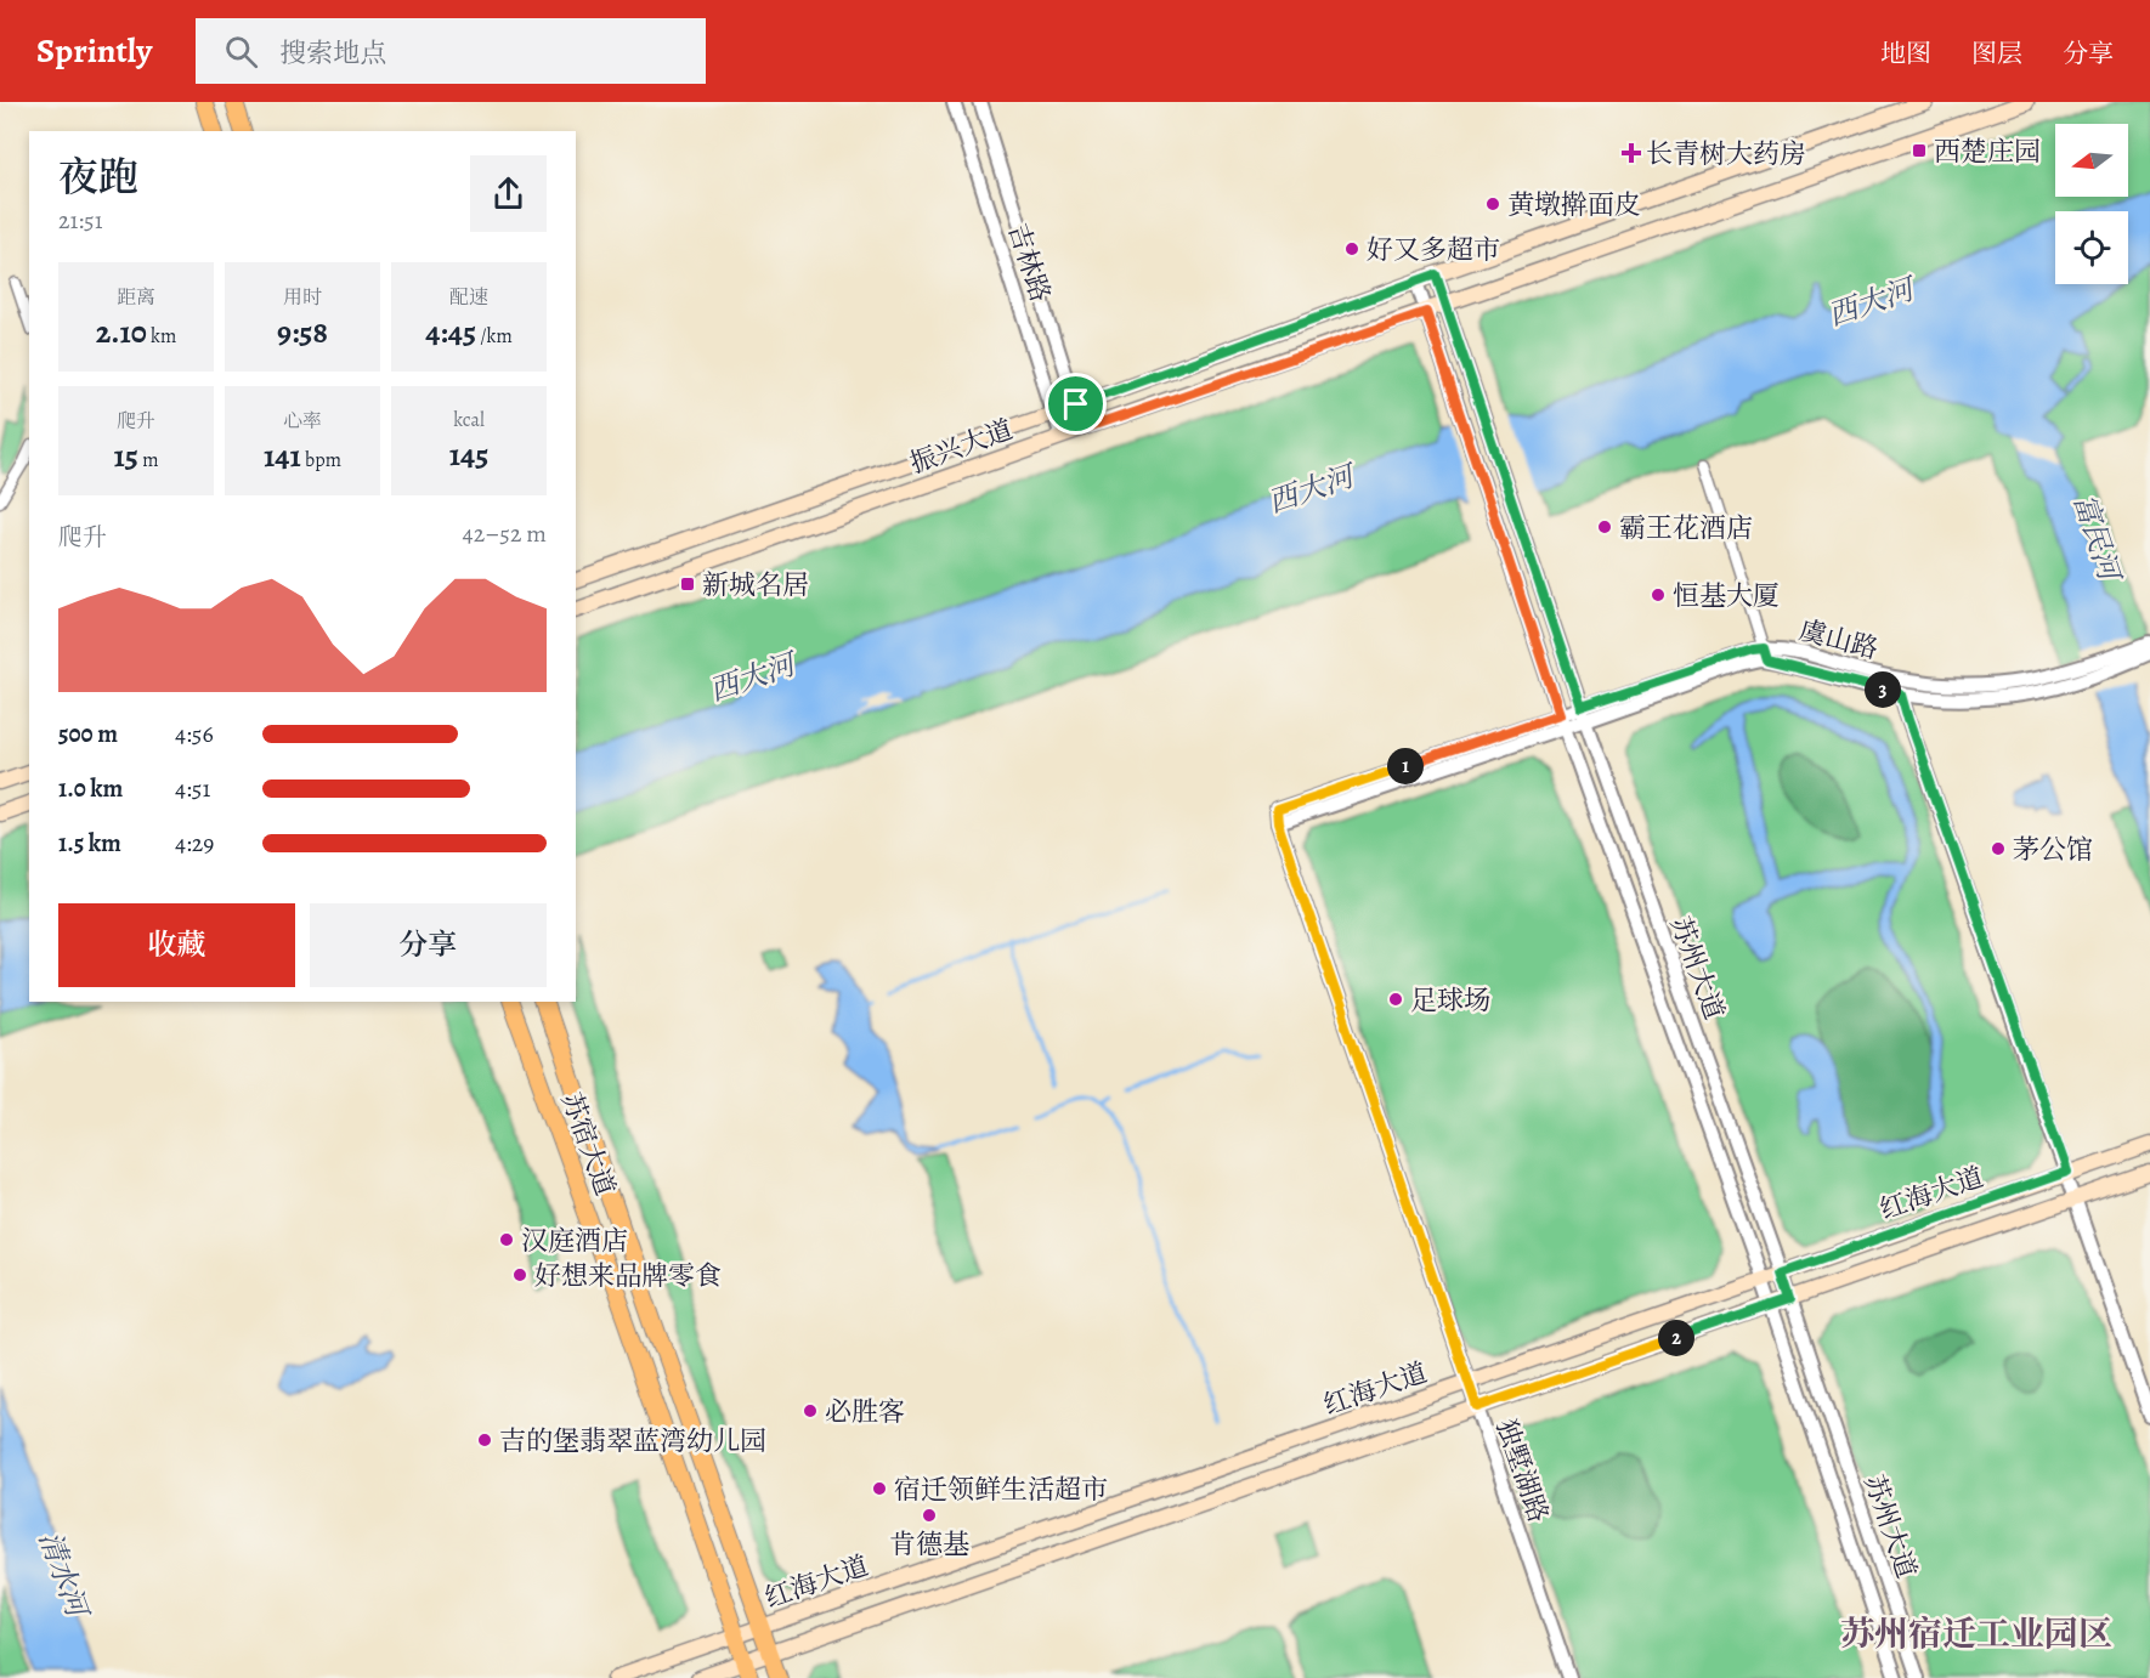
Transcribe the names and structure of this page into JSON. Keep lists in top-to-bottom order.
{
  "streets": {
    "main road": ["振兴大道", "苏宿大道", "红海大道"],
    "street": [
      "吉林路",
      "虞山路",
      "苏州大道",
      "独墅湖路"
    ]
  },
  "crossings": [
    ["吉林路", "振兴大道"],
    ["振兴大道", "苏州大道"],
    ["虞山路", "苏州大道"],
    ["虞山路", "独墅湖路"],
    ["苏州大道", "红海大道"],
    ["苏宿大道", "红海大道"],
    ["红海大道", "独墅湖路"]
  ],
  "districts": ["苏州宿迁工业园区"],
  "water": ["西大河", "富民河", "清水河"],
  "places": {
    "transit": ["西楚庄园", "新城名居"],
    "health": ["长青树大药房"],
    "other": [
      "黄墩擀面皮",
      "好又多超市",
      "霸王花酒店",
      "恒基大厦",
      "茅公馆",
      "足球场",
      "汉庭酒店",
      "好想来品牌零食",
      "必胜客",
      "吉的堡翡翠蓝湾幼儿园",
      "宿迁领鲜生活超市",
      "肯德基"
    ]
  },
  "north": "left",
  "page": {
    "header": "Sprintly",
    "search": "搜索地点",
    "nav": ["地图", "图层", "分享"],
    "heading": ["夜跑", "21:51"],
    "stats": [
      ["距离", "2.10 km"],
      ["用时", "9:58"],
      ["配速", "4:45 /km"],
      ["爬升", "15 m"],
      ["心率", "141 bpm"],
      ["kcal", "145"]
    ],
    "chart": ["爬升", "42–52 m"],
    "pins": ["3", "1", "2"],
    "list": [
      {
        "name": "500 m",
        "note": "4:56"
      },
      {
        "name": "1.0 km",
        "note": "4:51"
      },
      {
        "name": "1.5 km",
        "note": "4:29"
      }
    ],
    "buttons": ["收藏", "分享"]
  }
}
